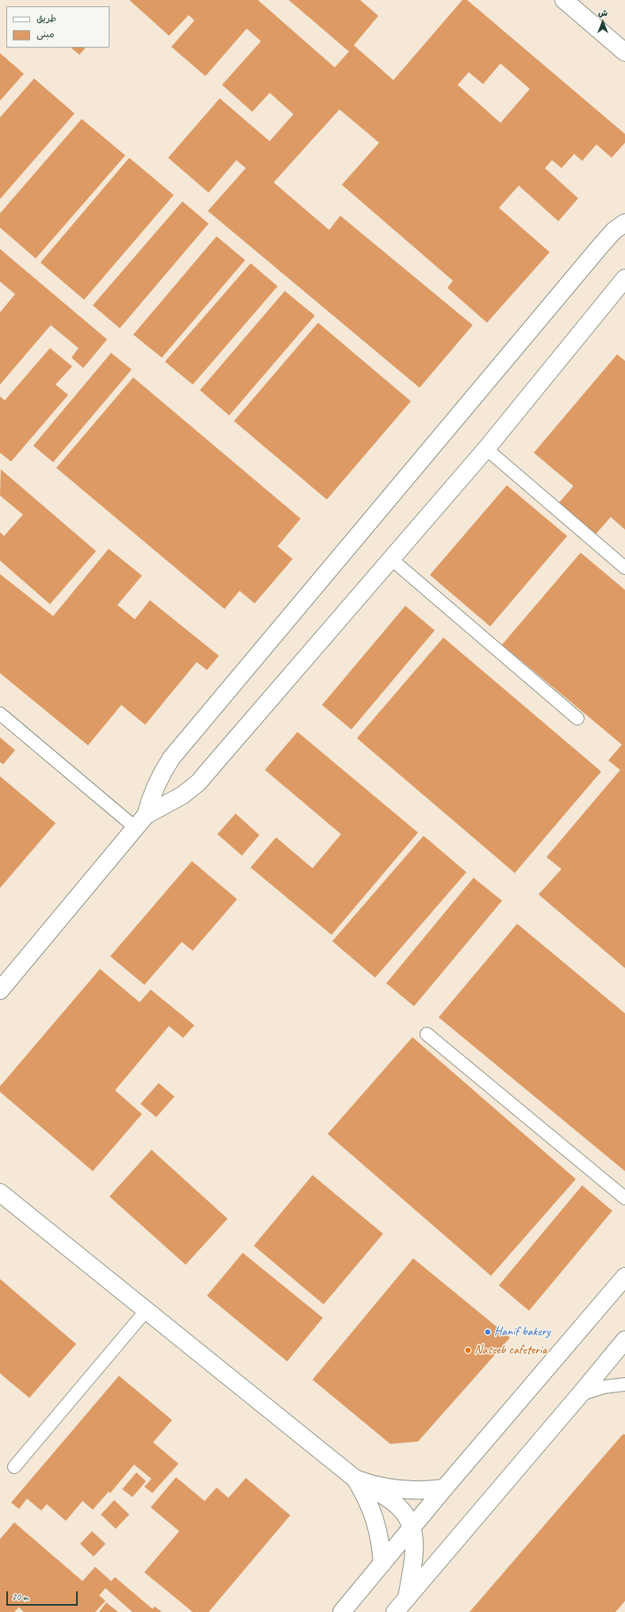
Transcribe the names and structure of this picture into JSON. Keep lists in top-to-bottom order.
{
  "places": ["Hanif bakery", "Naseeb cafeteria"],
  "legend": ["طريق", "مبنى"],
  "scale_bar": "20 m",
  "north": "top"
}
